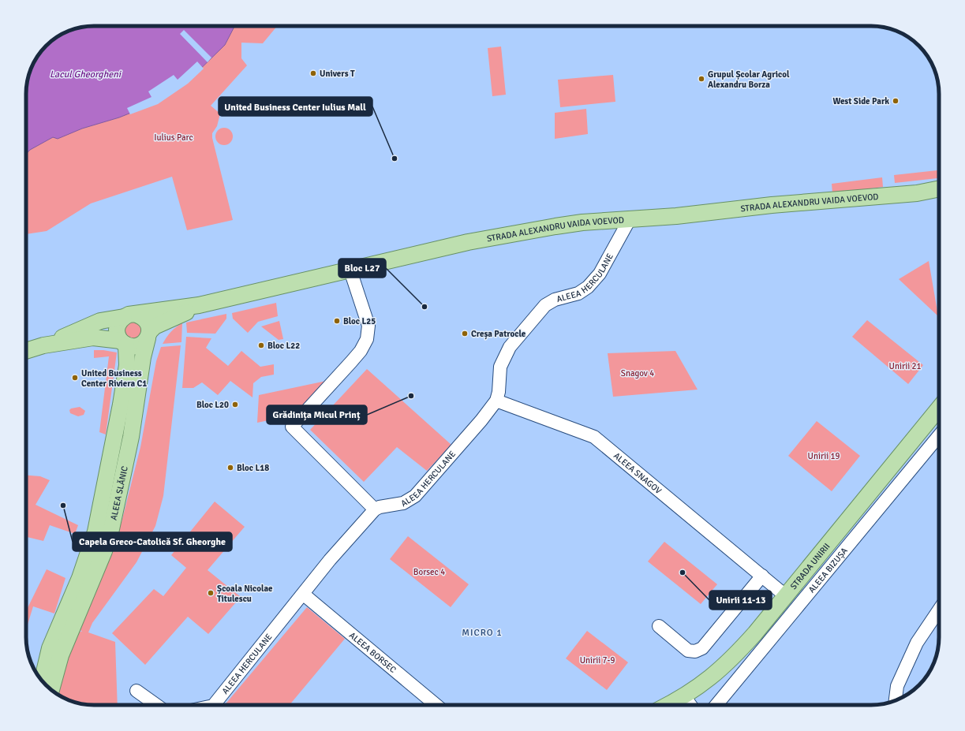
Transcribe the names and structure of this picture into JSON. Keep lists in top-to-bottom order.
{
  "streets": {
    "main road": ["STRADA ALEXANDRU VAIDA VOEVOD", "ALEEA SLĂNIC", "STRADA UNIRII"],
    "street": [
      "ALEEA HERCULANE",
      "ALEEA SNAGOV",
      "ALEEA BIZUȘA",
      "ALEEA BORSEC"
    ]
  },
  "crossings": [
    ["STRADA ALEXANDRU VAIDA VOEVOD", "ALEEA HERCULANE"],
    ["STRADA ALEXANDRU VAIDA VOEVOD", "ALEEA SLĂNIC"],
    ["ALEEA HERCULANE", "ALEEA SNAGOV"],
    ["ALEEA HERCULANE", "ALEEA BORSEC"],
    ["ALEEA SNAGOV", "STRADA UNIRII"]
  ],
  "districts": ["MICRO 1"],
  "water": ["Lacul Gheorgheni"],
  "parks": [
    "Iulius Parc",
    "Unirii 21",
    "Snagov 4",
    "Unirii 19",
    "Borsec 4",
    "Unirii 7-9"
  ],
  "places": [
    "Univers T",
    "Grupul Școlar Agricol Alexandru Borza",
    "West Side Park",
    "United Business Center Iulius Mall",
    "Bloc L27",
    "Bloc L25",
    "Creșa Patrocle",
    "Bloc L22",
    "United Business Center Riviera C1",
    "Grădinița Micul Prinț",
    "Bloc L20",
    "Bloc L18",
    "Capela Greco-Catolică Sf. Gheorghe",
    "Unirii 11-13",
    "Școala Nicolae Titulescu"
  ]
}
